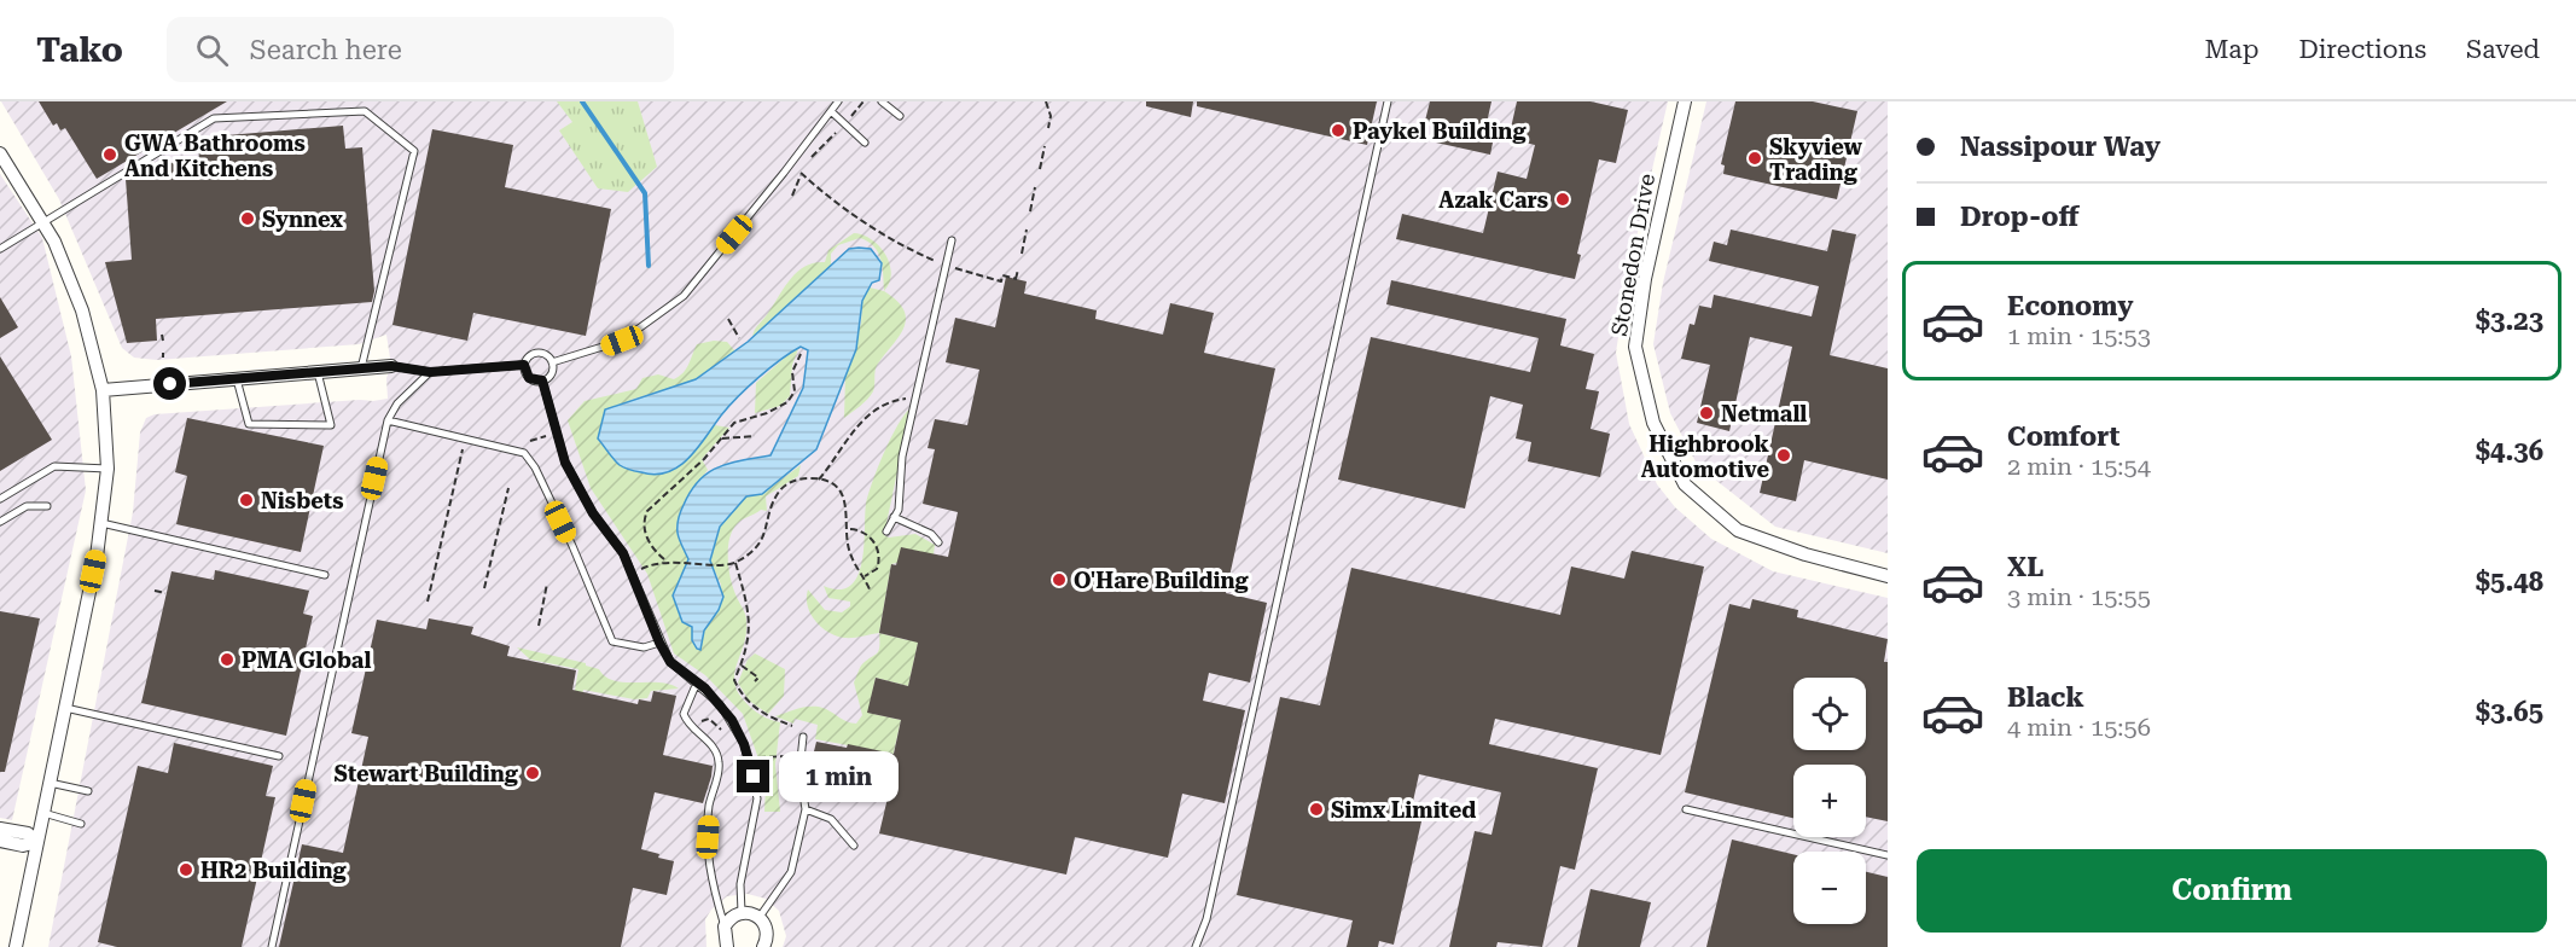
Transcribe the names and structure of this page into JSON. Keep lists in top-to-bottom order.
{
  "streets": {
    "street": ["Stonedon Drive"]
  },
  "places": [
    "Paykel Building",
    "GWA Bathrooms And Kitchens",
    "Skyview Trading",
    "Azak Cars",
    "Synnex",
    "Netmall",
    "Highbrook Automotive",
    "Nisbets",
    "O'Hare Building",
    "PMA Global",
    "Stewart Building",
    "Simx Limited",
    "HR2 Building"
  ],
  "page": {
    "header": "Tako",
    "search": "Search here",
    "nav": ["Map", "Directions", "Saved"],
    "banner": ["Nassipour Way", "Drop-off"],
    "list": [
      {
        "name": "Economy",
        "note": "1 min · 15:53",
        "value": "$3.23"
      },
      {
        "name": "Comfort",
        "note": "2 min · 15:54",
        "value": "$4.36"
      },
      {
        "name": "XL",
        "note": "3 min · 15:55",
        "value": "$5.48"
      },
      {
        "name": "Black",
        "note": "4 min · 15:56",
        "value": "$3.65"
      }
    ],
    "map_buttons": ["+", "−"],
    "bubble": "1 min",
    "buttons": "Confirm"
  }
}
